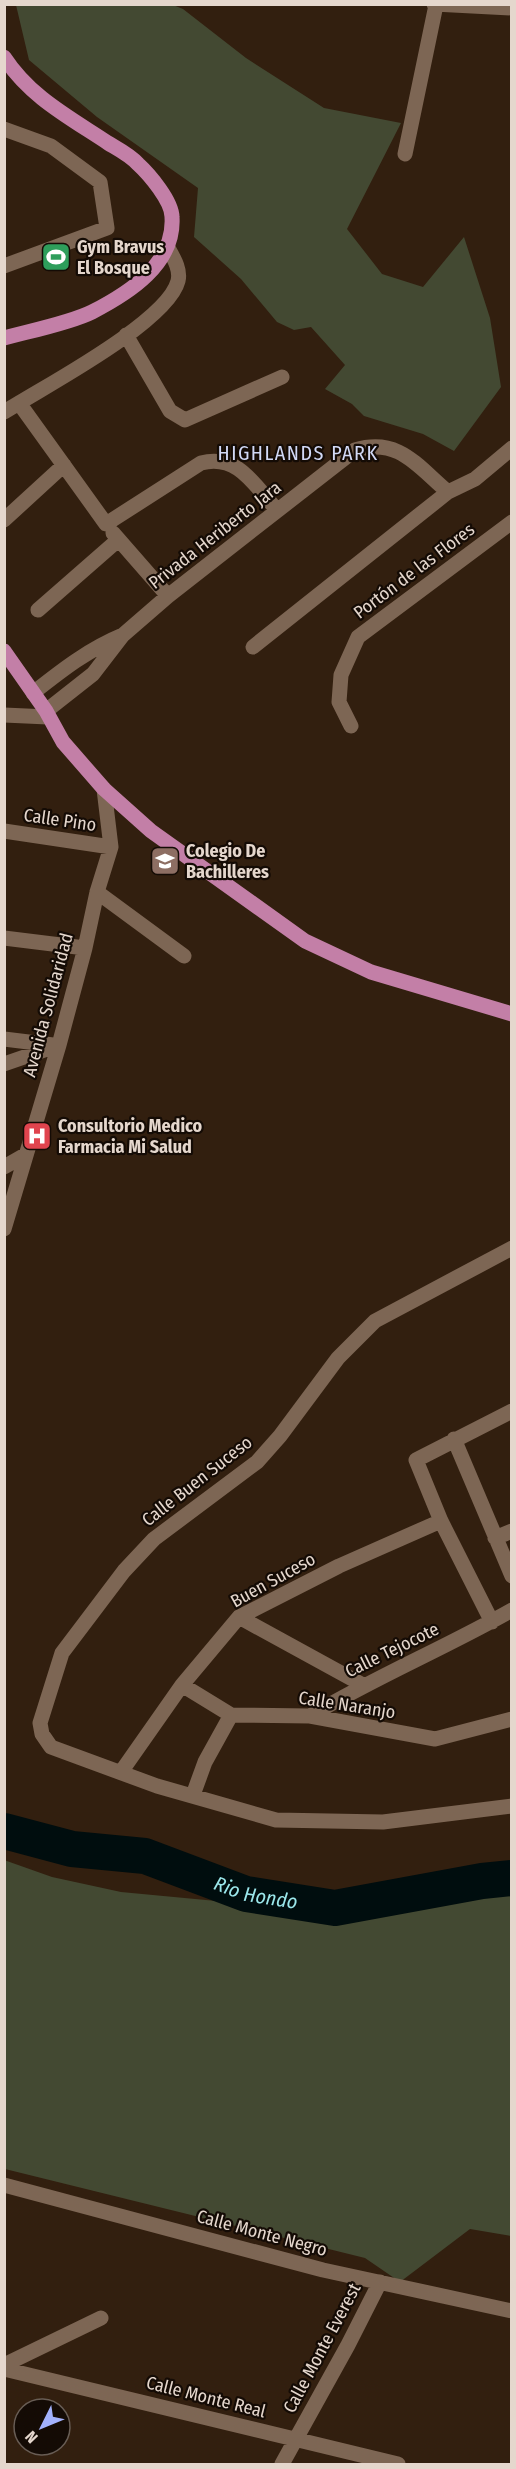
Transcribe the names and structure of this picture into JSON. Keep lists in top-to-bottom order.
{
  "streets": {
    "street": [
      "Privada Heriberto Jara",
      "Portón de las Flores",
      "Calle Pino",
      "Avenida Solidaridad",
      "Calle Buen Suceso",
      "Buen Suceso",
      "Calle Tejocote",
      "Calle Naranjo",
      "Calle Monte Negro",
      "Calle Monte Everest",
      "Calle Monte Real"
    ]
  },
  "crossings": [
    ["Calle Pino", "Avenida Solidaridad"],
    ["Calle Buen Suceso", "Buen Suceso"],
    ["Calle Tejocote", "Calle Naranjo"],
    ["Calle Monte Negro", "Calle Monte Everest"],
    ["Calle Monte Everest", "Calle Monte Real"]
  ],
  "districts": ["HIGHLANDS PARK"],
  "water": ["Rio Hondo"],
  "places": {
    "sports": ["Gym Bravus El Bosque"],
    "school or university": ["Colegio De Bachilleres"],
    "hospital": ["Consultorio Medico Farmacia Mi Salud"]
  },
  "north": "bottom left"
}
